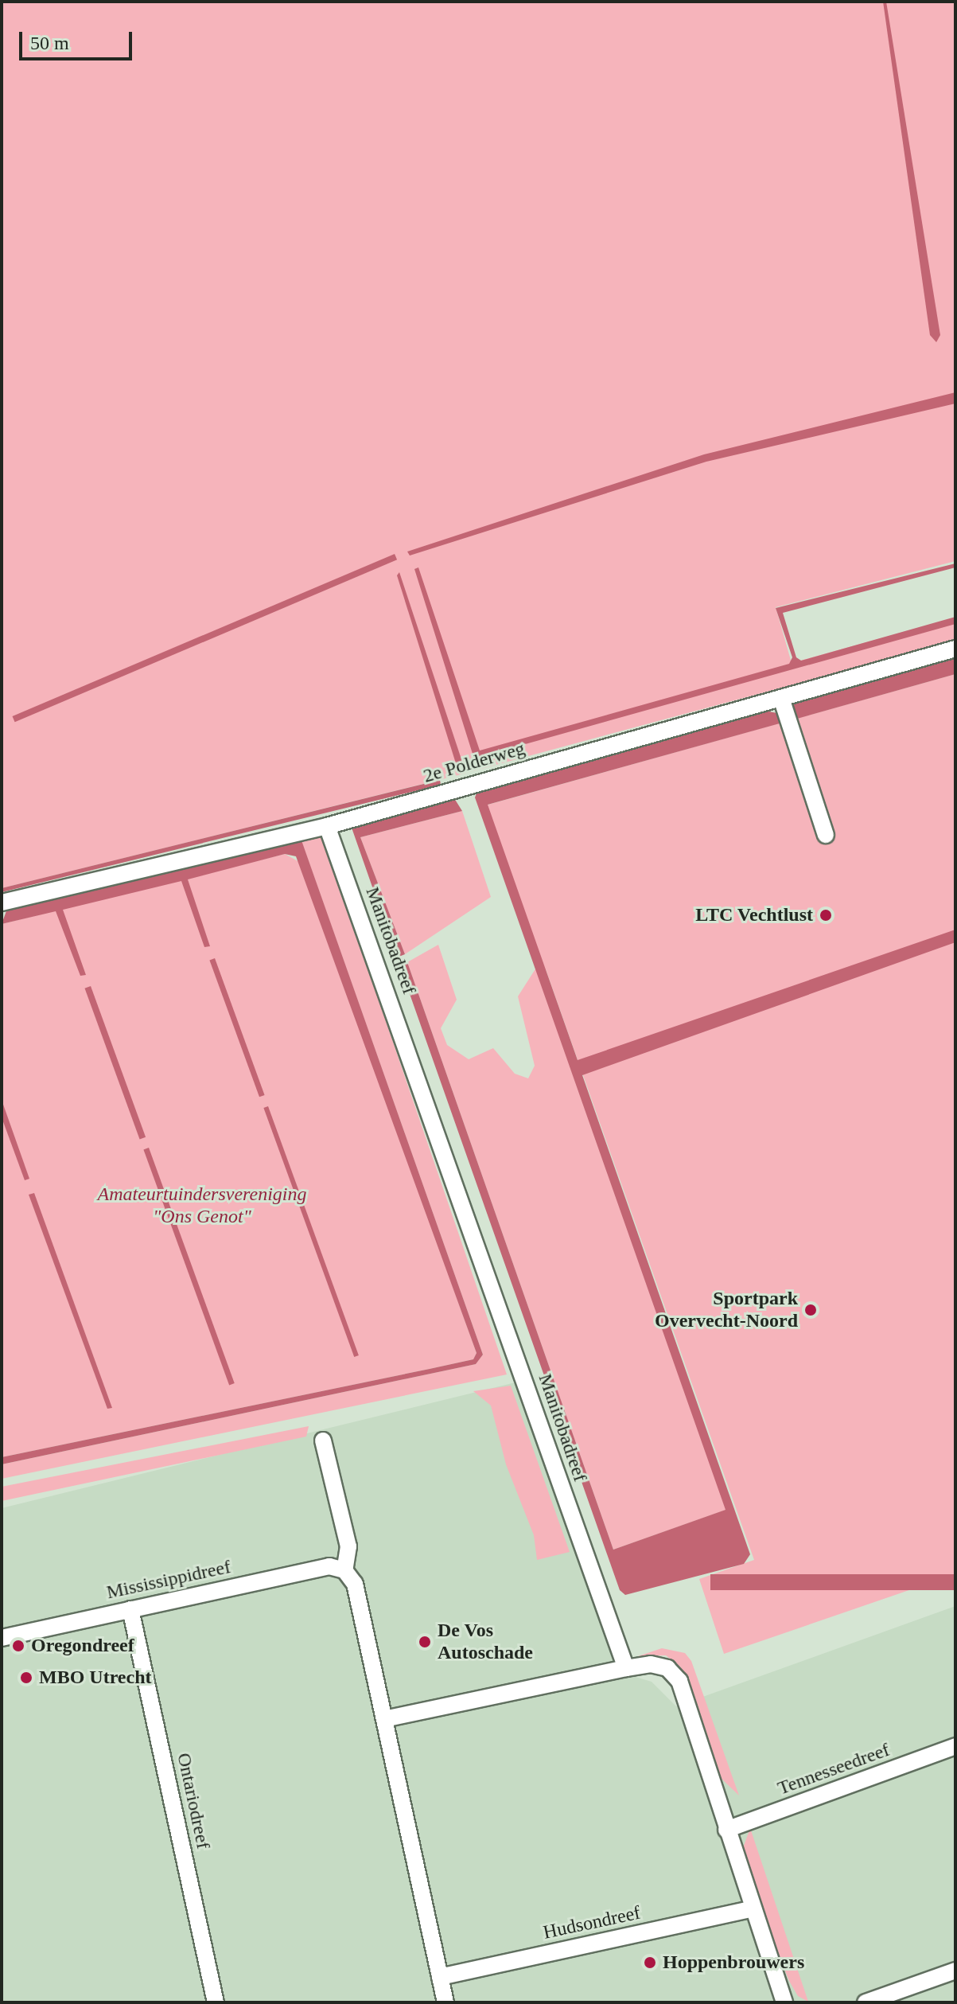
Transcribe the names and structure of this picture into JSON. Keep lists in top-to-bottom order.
{
  "streets": {
    "street": [
      "2e Polderweg",
      "Manitobadreef",
      "Mississippidreef",
      "Tennesseedreef",
      "Ontariodreef",
      "Hudsondreef"
    ]
  },
  "crossings": [
    ["2e Polderweg", "Manitobadreef"],
    ["Mississippidreef", "Ontariodreef"]
  ],
  "parks": ["Amateurtuindersvereniging \"Ons Genot\""],
  "places": [
    "LTC Vechtlust",
    "Sportpark Overvecht-Noord",
    "De Vos Autoschade",
    "Oregondreef",
    "MBO Utrecht",
    "Hoppenbrouwers"
  ],
  "scale_bar": "50 m"
}
